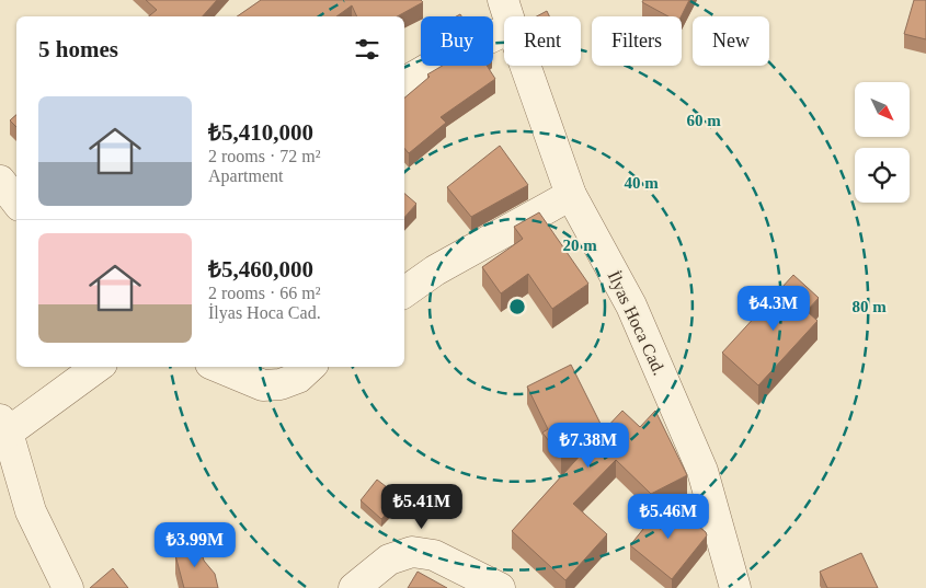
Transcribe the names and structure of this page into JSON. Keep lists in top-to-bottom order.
{
  "streets": {
    "street": ["İlyas Hoca Cad."]
  },
  "north": "bottom right",
  "page": {
    "chip": [
      "Buy",
      "Rent",
      "Filters",
      "New"
    ],
    "heading": "5 homes",
    "list": [
      {
        "name": "₺5,410,000",
        "note": "2 rooms · 72 m² · Apartment"
      },
      {
        "name": "₺5,460,000",
        "note": "2 rooms · 66 m² · İlyas Hoca Cad."
      }
    ],
    "price": [
      "₺4.3M",
      "₺7.38M",
      "₺5.41M",
      "₺5.46M",
      "₺3.99M"
    ]
  },
  "rings": [
    "60 m",
    "40 m",
    "20 m",
    "80 m"
  ]
}
